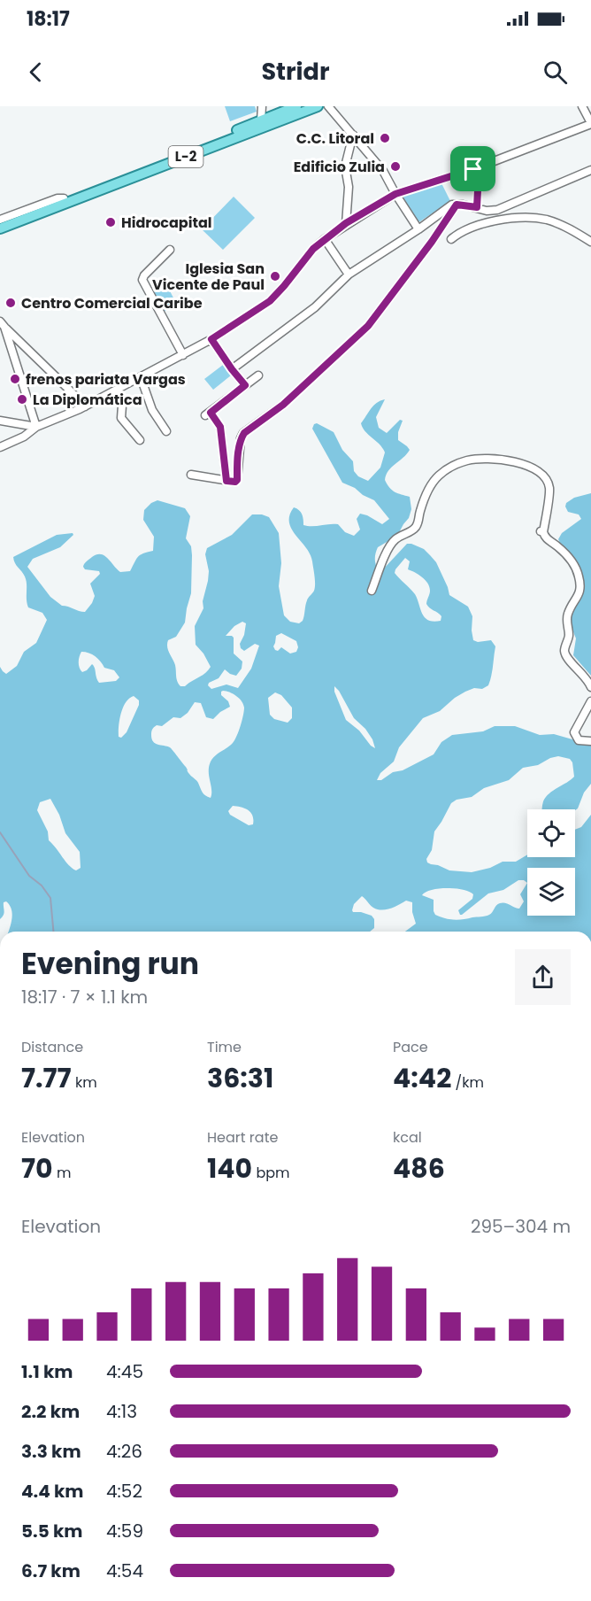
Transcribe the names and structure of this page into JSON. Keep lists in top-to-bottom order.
{
  "streets": {
    "main road": ["L-2"]
  },
  "places": [
    "C.C. Litoral",
    "Edificio Zulia",
    "Hidrocapital",
    "Iglesia San Vicente de Paul",
    "Centro Comercial Caribe",
    "frenos pariata Vargas",
    "La Diplomática"
  ],
  "page": {
    "status": "18:17",
    "header": "Stridr",
    "heading": ["Evening run", "18:17 · 7 × 1.1 km"],
    "stats": [
      ["Distance", "7.77 km"],
      ["Time", "36:31"],
      ["Pace", "4:42 /km"],
      ["Elevation", "70 m"],
      ["Heart rate", "140 bpm"],
      ["kcal", "486"]
    ],
    "chart": ["Elevation", "295–304 m"],
    "list": [
      {
        "name": "1.1 km",
        "note": "4:45"
      },
      {
        "name": "2.2 km",
        "note": "4:13"
      },
      {
        "name": "3.3 km",
        "note": "4:26"
      },
      {
        "name": "4.4 km",
        "note": "4:52"
      },
      {
        "name": "5.5 km",
        "note": "4:59"
      },
      {
        "name": "6.7 km",
        "note": "4:54"
      }
    ]
  }
}
